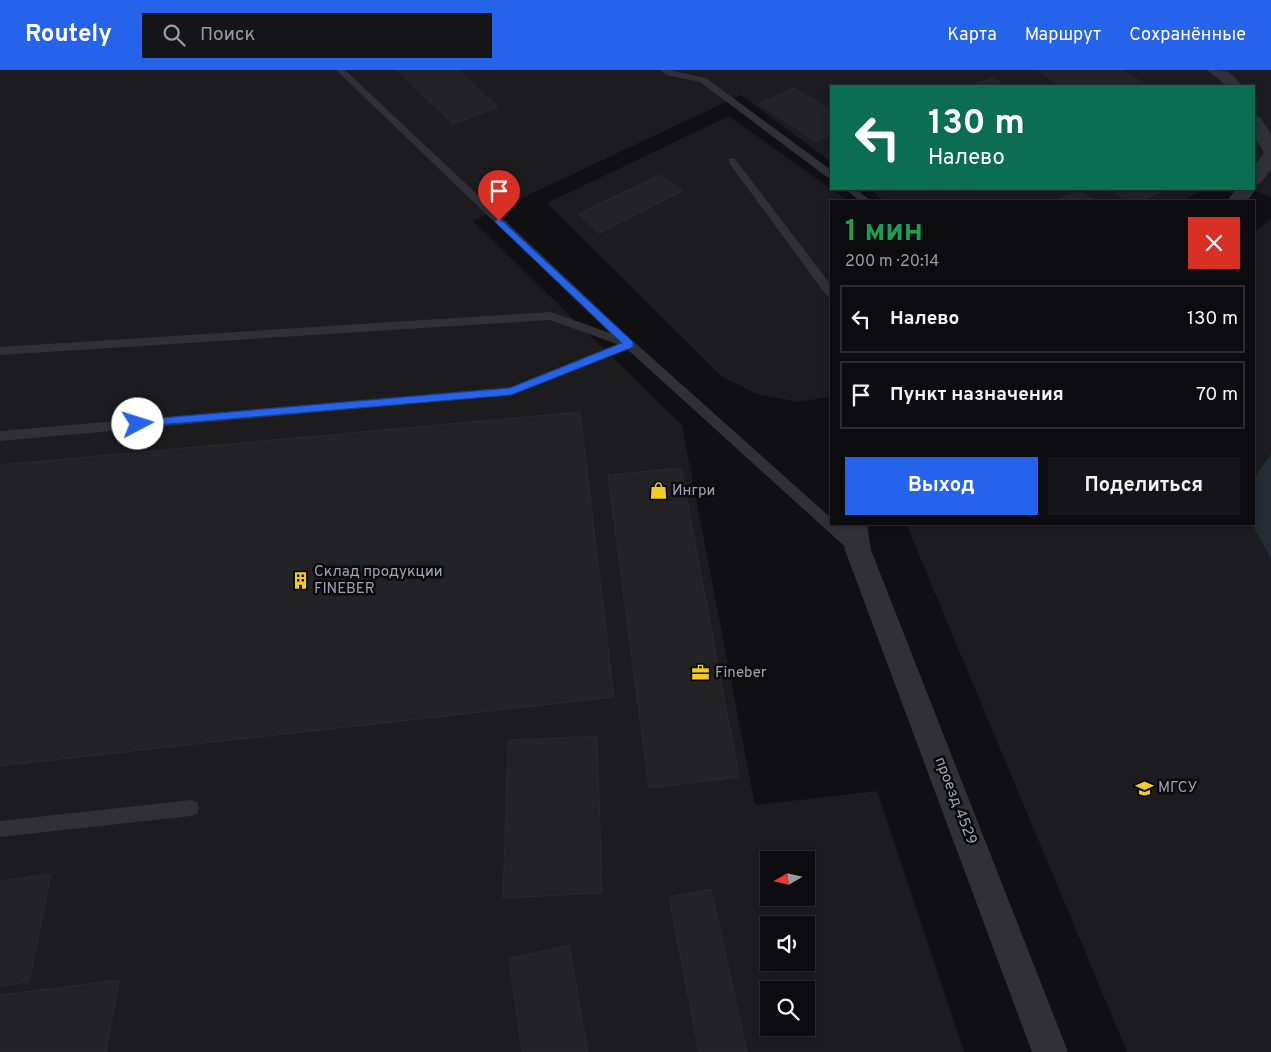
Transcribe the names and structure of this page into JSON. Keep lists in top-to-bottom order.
{
  "streets": {
    "street": ["проезд 4529"]
  },
  "places": {
    "shop": ["Ингри"],
    "building": ["Склад продукции FINEBER"],
    "office": ["Fineber"],
    "school or university": ["МГСУ"]
  },
  "north": "left",
  "page": {
    "header": "Routely",
    "search": "Поиск",
    "nav": ["Карта", "Маршрут", "Сохранённые"],
    "turn": ["130 m", "Налево"],
    "heading": ["1 мин", "200 m · 20:14"],
    "list": [
      {
        "name": "Налево",
        "value": "130 m"
      },
      {
        "name": "Пункт назначения",
        "value": "70 m"
      }
    ],
    "buttons": ["Выход", "Поделиться"]
  }
}
